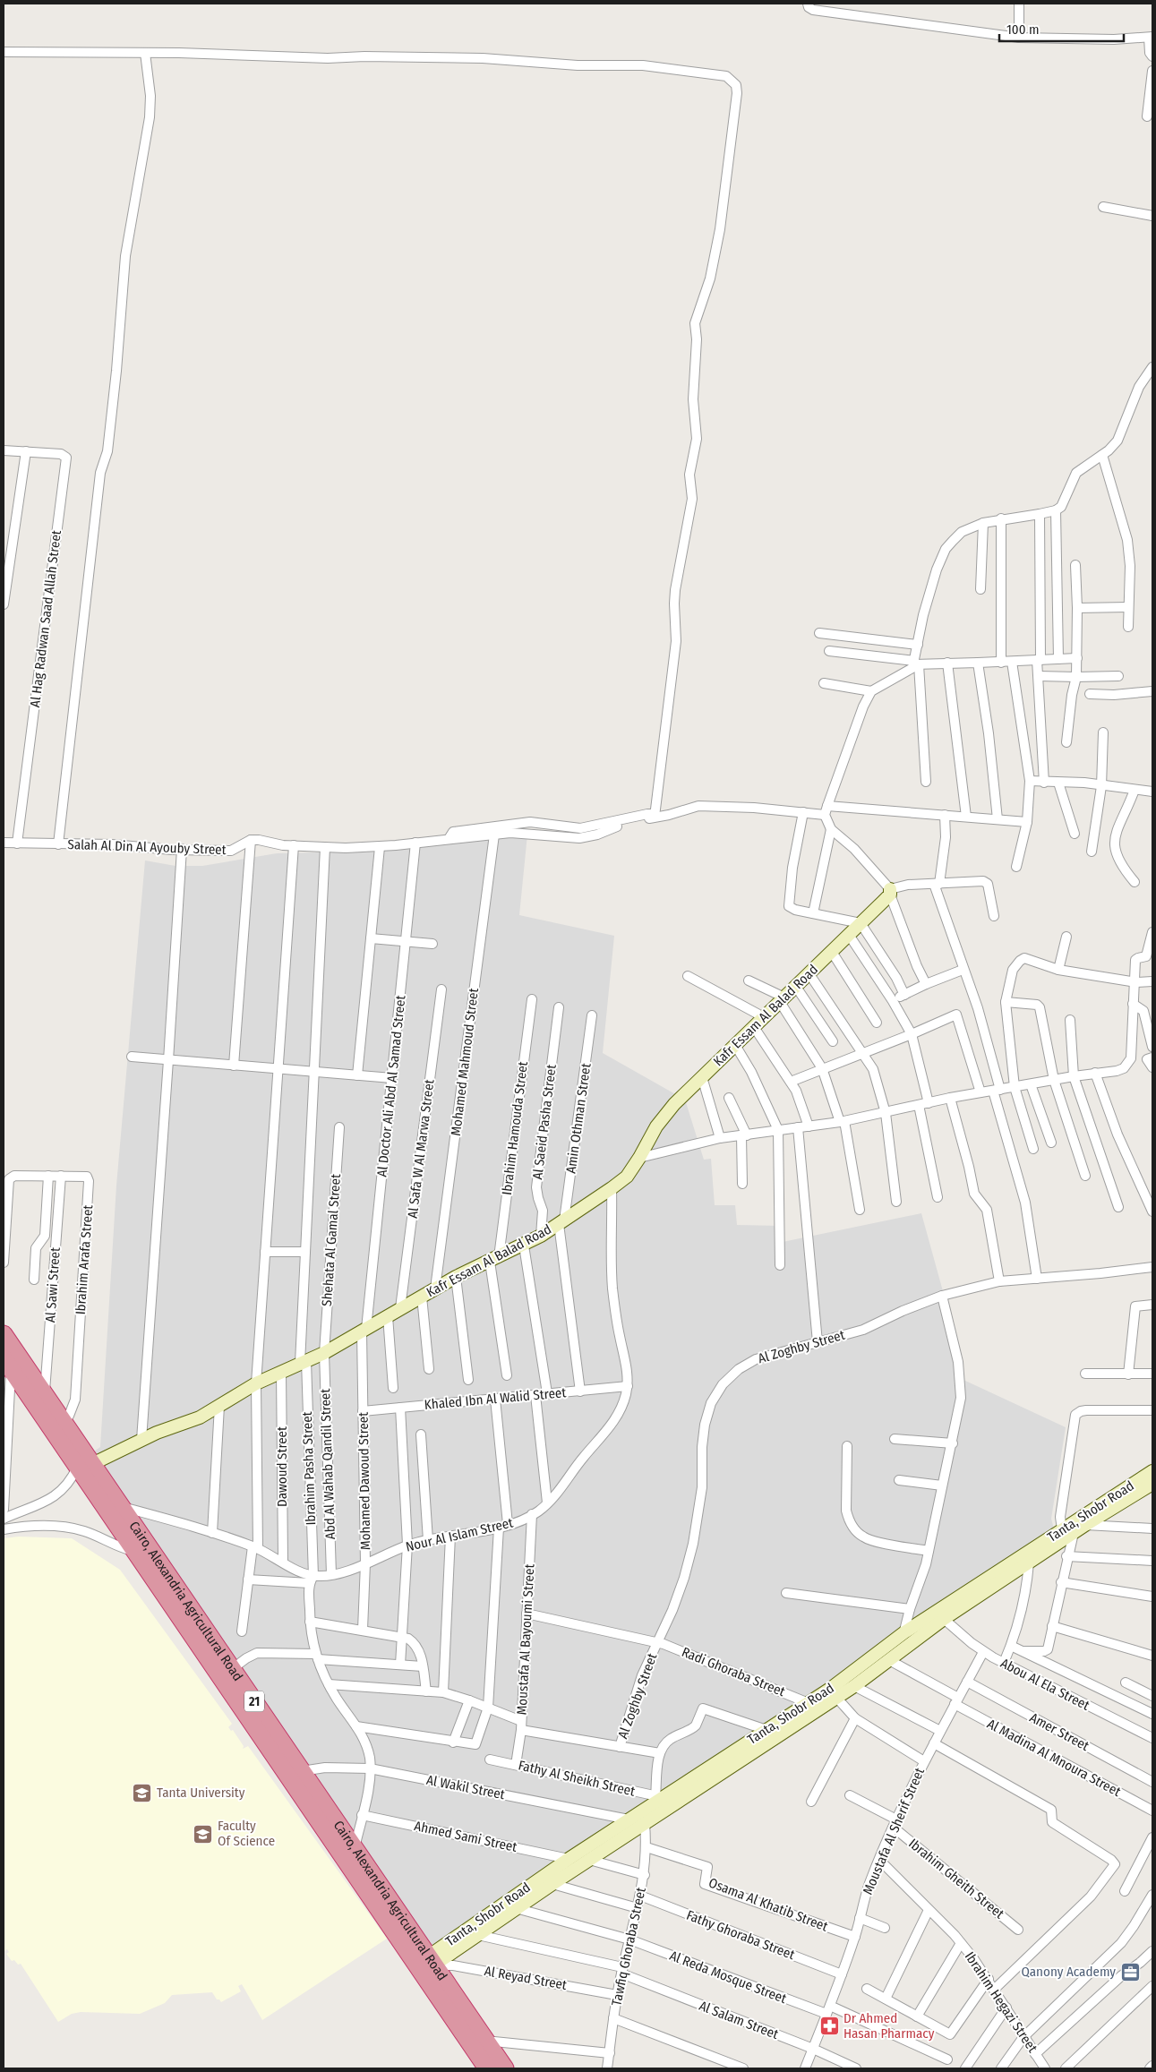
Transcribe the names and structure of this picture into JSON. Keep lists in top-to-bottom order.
{
  "streets": {
    "highway": ["Cairo, Alexandria Agricultural Road", "21"],
    "street": [
      "Al Hag Radwan Saad Allah Street",
      "Salah Al Din Al Ayouby Street",
      "Kafr Essam Al Balad Road",
      "Mohamed Mahmoud Street",
      "Al Doctor Ali Abd Al Samad Street",
      "Amin Othman Street",
      "Al Saeid Pasha Street",
      "Ibrahim Hamouda Street",
      "Al Safa W Al Marwa Street",
      "Shehata Al Gamal Street",
      "Ibrahim Arafa Street",
      "Al Sawi Street",
      "Al Zoghby Street",
      "Khaled Ibn Al Walid Street",
      "Abd Al Wahab Qandil Street",
      "Dawoud Street",
      "Ibrahim Pasha Street",
      "Mohamed Dawoud Street",
      "Tanta, Shobr Road",
      "Nour Al Islam Street",
      "Moustafa Al Bayoumi Street",
      "Radi Ghoraba Street",
      "Abou Al Ela Street",
      "Amer Street",
      "Al Madina Al Mnoura Street",
      "Fathy Al Sheikh Street",
      "Al Wakil Street",
      "Moustafa Al Sherif Street",
      "Ahmed Sami Street",
      "Ibrahim Gheith Street",
      "Osama Al Khatib Street",
      "Fathy Ghoraba Street",
      "Tawfiq Ghoraba Street",
      "Al Reda Mosque Street",
      "Al Reyad Street",
      "Ibrahim Hegazi Street",
      "Al Salam Street"
    ]
  },
  "crossings": [
    ["Al Hag Radwan Saad Allah Street", "Salah Al Din Al Ayouby Street"],
    ["Kafr Essam Al Balad Road", "Mohamed Mahmoud Street"],
    ["Kafr Essam Al Balad Road", "Al Doctor Ali Abd Al Samad Street"],
    ["Kafr Essam Al Balad Road", "Amin Othman Street"],
    ["Kafr Essam Al Balad Road", "Al Saeid Pasha Street"],
    ["Kafr Essam Al Balad Road", "Ibrahim Hamouda Street"],
    ["Kafr Essam Al Balad Road", "Al Safa W Al Marwa Street"],
    ["Kafr Essam Al Balad Road", "Shehata Al Gamal Street"],
    ["Kafr Essam Al Balad Road", "Abd Al Wahab Qandil Street"],
    ["Kafr Essam Al Balad Road", "Dawoud Street"],
    ["Kafr Essam Al Balad Road", "Ibrahim Pasha Street"],
    ["Kafr Essam Al Balad Road", "Mohamed Dawoud Street"],
    ["Kafr Essam Al Balad Road", "Nour Al Islam Street"],
    ["Kafr Essam Al Balad Road", "Cairo, Alexandria Agricultural Road"],
    ["Al Doctor Ali Abd Al Samad Street", "Mohamed Dawoud Street"],
    ["Amin Othman Street", "Khaled Ibn Al Walid Street"],
    ["Shehata Al Gamal Street", "Abd Al Wahab Qandil Street"],
    ["Ibrahim Arafa Street", "Al Sawi Street"],
    ["Ibrahim Arafa Street", "Cairo, Alexandria Agricultural Road"],
    ["Al Sawi Street", "Cairo, Alexandria Agricultural Road"],
    ["Al Zoghby Street", "Radi Ghoraba Street"],
    ["Khaled Ibn Al Walid Street", "Mohamed Dawoud Street"],
    ["Khaled Ibn Al Walid Street", "Nour Al Islam Street"],
    ["Abd Al Wahab Qandil Street", "Nour Al Islam Street"],
    ["Dawoud Street", "Nour Al Islam Street"],
    ["Ibrahim Pasha Street", "Nour Al Islam Street"],
    ["Ibrahim Pasha Street", "Al Wakil Street"],
    ["Mohamed Dawoud Street", "Nour Al Islam Street"],
    ["Tanta, Shobr Road", "Cairo, Alexandria Agricultural Road"],
    ["Tanta, Shobr Road", "Radi Ghoraba Street"],
    ["Tanta, Shobr Road", "Abou Al Ela Street"],
    ["Tanta, Shobr Road", "Al Madina Al Mnoura Street"],
    ["Tanta, Shobr Road", "Fathy Al Sheikh Street"],
    ["Tanta, Shobr Road", "Al Wakil Street"],
    ["Tanta, Shobr Road", "Ahmed Sami Street"],
    ["Tanta, Shobr Road", "Tawfiq Ghoraba Street"],
    ["Tanta, Shobr Road", "Al Reda Mosque Street"],
    ["Tanta, Shobr Road", "Al Reyad Street"],
    ["Tanta, Shobr Road", "Al Salam Street"],
    ["Nour Al Islam Street", "Cairo, Alexandria Agricultural Road"],
    ["Nour Al Islam Street", "Moustafa Al Bayoumi Street"],
    ["Cairo, Alexandria Agricultural Road", "Al Wakil Street"],
    ["Cairo, Alexandria Agricultural Road", "Al Reyad Street"],
    ["Moustafa Al Bayoumi Street", "Radi Ghoraba Street"],
    ["Moustafa Al Bayoumi Street", "Fathy Al Sheikh Street"],
    ["Abou Al Ela Street", "Moustafa Al Sherif Street"],
    ["Amer Street", "Moustafa Al Sherif Street"],
    ["Al Madina Al Mnoura Street", "Moustafa Al Sherif Street"],
    ["Moustafa Al Sherif Street", "Ibrahim Gheith Street"],
    ["Moustafa Al Sherif Street", "Osama Al Khatib Street"],
    ["Moustafa Al Sherif Street", "Fathy Ghoraba Street"],
    ["Moustafa Al Sherif Street", "Al Reda Mosque Street"],
    ["Moustafa Al Sherif Street", "Ibrahim Hegazi Street"],
    ["Moustafa Al Sherif Street", "Al Salam Street"],
    ["Osama Al Khatib Street", "Tawfiq Ghoraba Street"],
    ["Fathy Ghoraba Street", "Tawfiq Ghoraba Street"],
    ["Tawfiq Ghoraba Street", "Al Reda Mosque Street"],
    ["Tawfiq Ghoraba Street", "Al Reyad Street"],
    ["Tawfiq Ghoraba Street", "Al Salam Street"]
  ],
  "places": {
    "school or university": ["Tanta University", "Faculty Of Science"],
    "office": ["Qanony Academy"],
    "pharmacy": ["Dr Ahmed Hasan Pharmacy"]
  },
  "scale_bar": "100 m"
}
